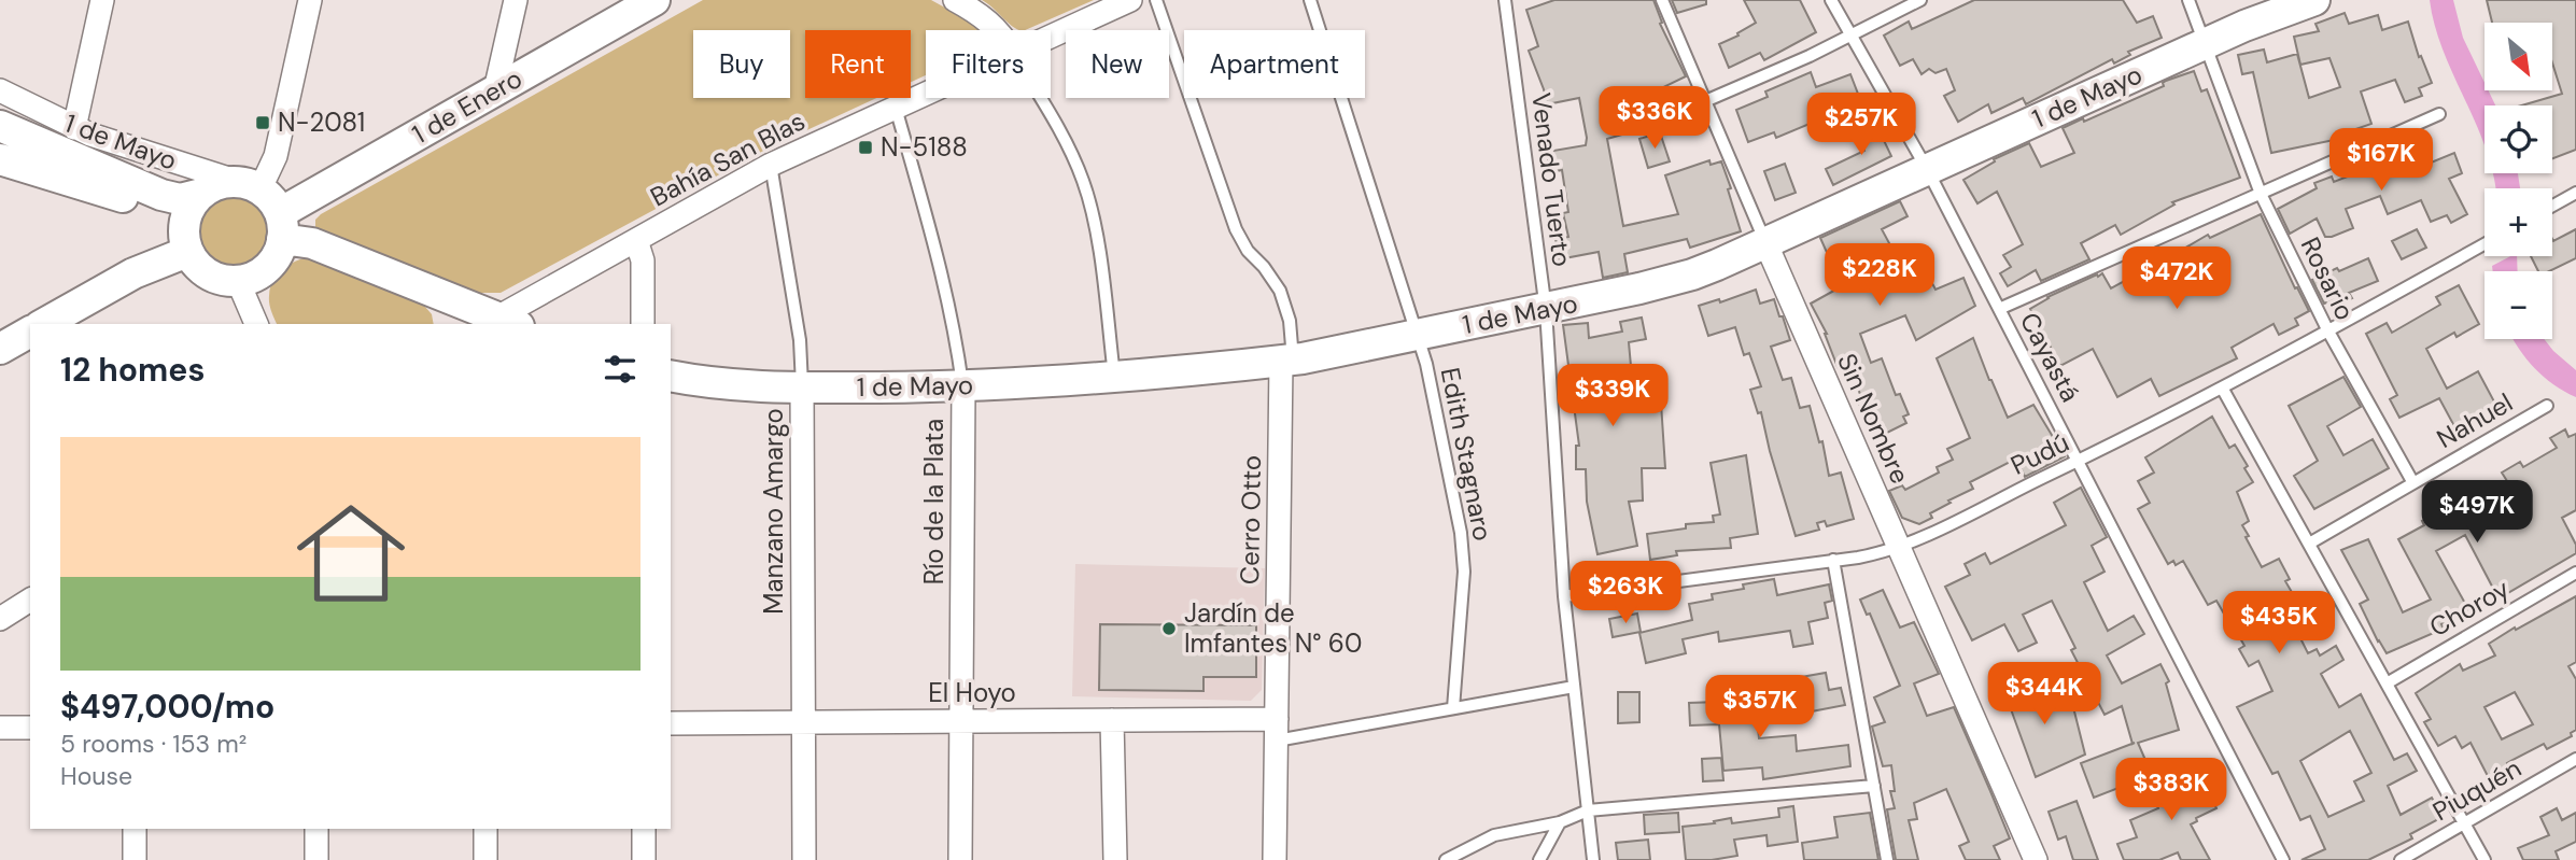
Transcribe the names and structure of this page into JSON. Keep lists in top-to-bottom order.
{
  "streets": {
    "street": [
      "1 de Mayo",
      "1 de Enero",
      "Bahía San Blas",
      "Sin Nombre",
      "Río de la Plata",
      "Manzano Amargo",
      "Cerro Otto",
      "El Hoyo"
    ],
    "lane": [
      "Venado Tuerto",
      "Rosario",
      "Cayastá",
      "Nahuel",
      "Edith Stagnaro",
      "Pudú",
      "Choroy",
      "Piuquén"
    ]
  },
  "crossings": [
    ["1 de Mayo", "1 de Enero"],
    ["1 de Mayo", "Venado Tuerto"],
    ["1 de Mayo", "Rosario"],
    ["1 de Mayo", "Cayastá"],
    ["1 de Mayo", "Sin Nombre"],
    ["1 de Mayo", "Edith Stagnaro"],
    ["1 de Mayo", "Río de la Plata"],
    ["1 de Mayo", "Manzano Amargo"],
    ["1 de Mayo", "Cerro Otto"],
    ["Bahía San Blas", "Río de la Plata"],
    ["Bahía San Blas", "Manzano Amargo"],
    ["Venado Tuerto", "Pudú"],
    ["Venado Tuerto", "El Hoyo"],
    ["Rosario", "Nahuel"],
    ["Rosario", "Pudú"],
    ["Cayastá", "Pudú"],
    ["Sin Nombre", "Pudú"],
    ["Edith Stagnaro", "El Hoyo"],
    ["Río de la Plata", "El Hoyo"],
    ["Manzano Amargo", "El Hoyo"],
    ["Cerro Otto", "El Hoyo"]
  ],
  "places": {
    "transit": ["N-2081", "N-5188"],
    "other": ["Jardín de Imfantes N° 60"]
  },
  "north": "bottom right",
  "page": {
    "map_buttons": ["+", "−"],
    "chip": [
      "Buy",
      "Rent",
      "Filters",
      "New",
      "Apartment"
    ],
    "price": [
      "$336K",
      "$257K",
      "$167K",
      "$228K",
      "$472K",
      "$339K",
      "$497K",
      "$263K",
      "$435K",
      "$344K",
      "$357K",
      "$383K"
    ],
    "heading": "12 homes",
    "list": [
      {
        "name": "$497,000/mo",
        "note": "5 rooms · 153 m² · House"
      }
    ]
  }
}
